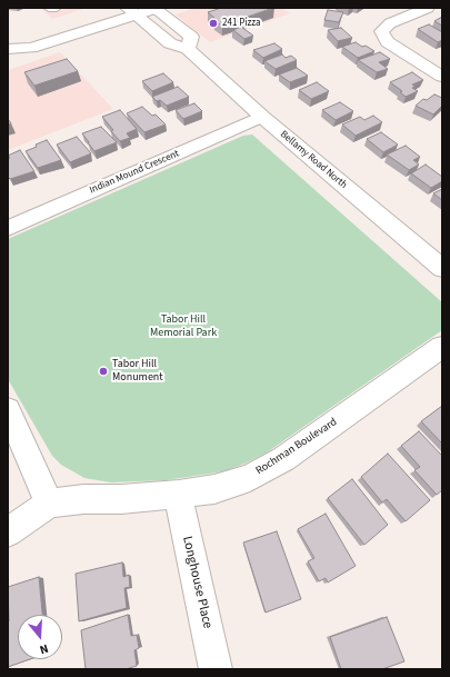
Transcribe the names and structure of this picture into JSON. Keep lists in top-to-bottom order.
{
  "streets": {
    "street": [
      "Bellamy Road North",
      "Indian Mound Crescent",
      "Rochman Boulevard",
      "Longhouse Place"
    ]
  },
  "crossings": [
    ["Bellamy Road North", "Indian Mound Crescent"],
    ["Rochman Boulevard", "Longhouse Place"]
  ],
  "parks": ["Tabor Hill Memorial Park"],
  "places": ["241 Pizza", "Tabor Hill Monument"],
  "north": "bottom"
}
